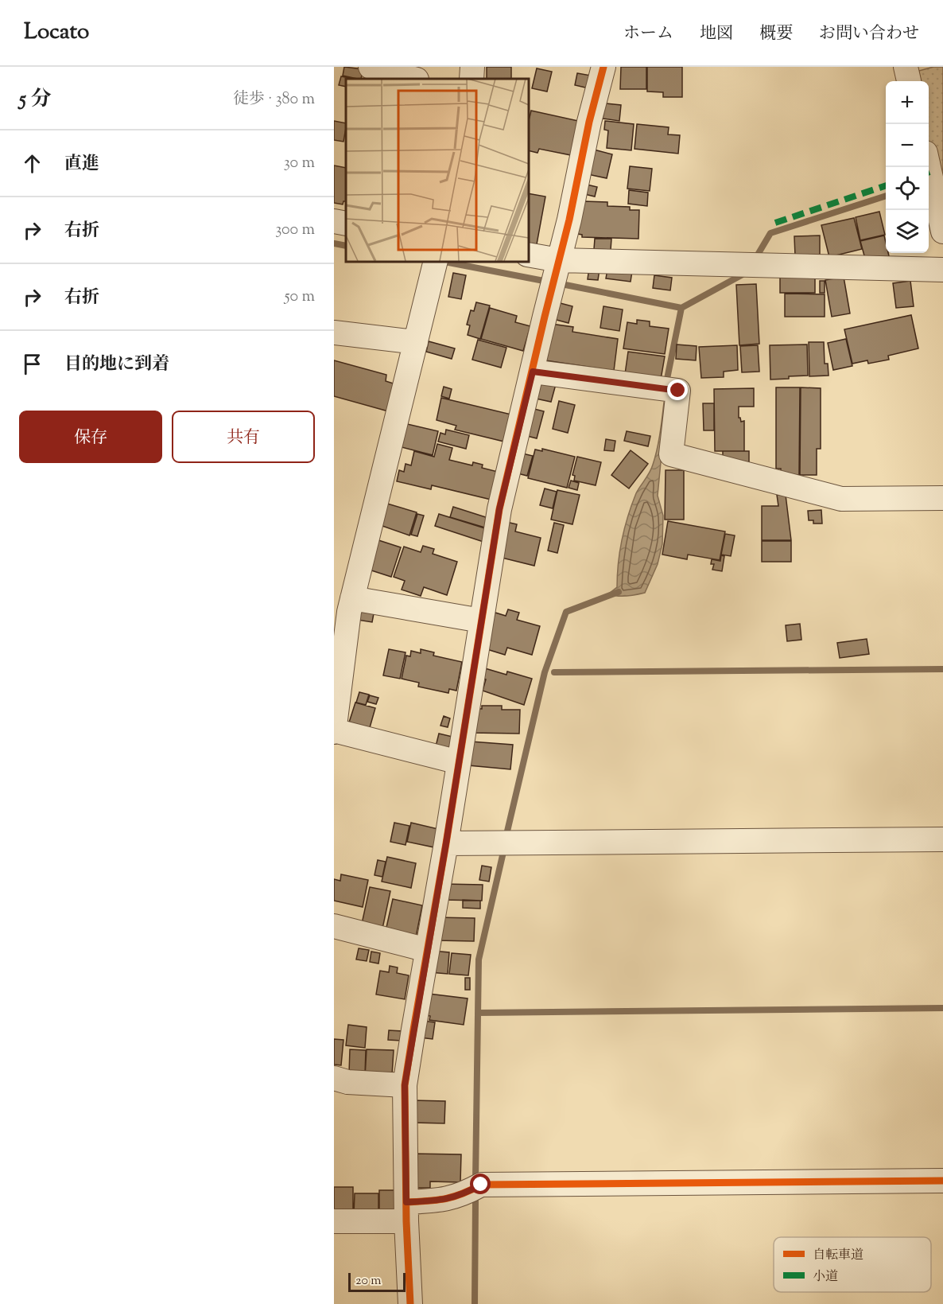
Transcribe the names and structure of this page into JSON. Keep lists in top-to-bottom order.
{
  "legend": ["自転車道", "小道"],
  "scale_bar": "20 m",
  "page": {
    "header": "Locato",
    "nav": [
      "ホーム",
      "地図",
      "概要",
      "お問い合わせ"
    ],
    "heading": ["5 分", "徒歩 · 380 m"],
    "map_buttons": ["+", "−"],
    "list": [
      ["直進", "30 m"],
      ["右折", "300 m"],
      ["右折", "50 m"],
      "目的地に到着"
    ],
    "buttons": ["保存", "共有"],
    "scale": "20 m"
  }
}
